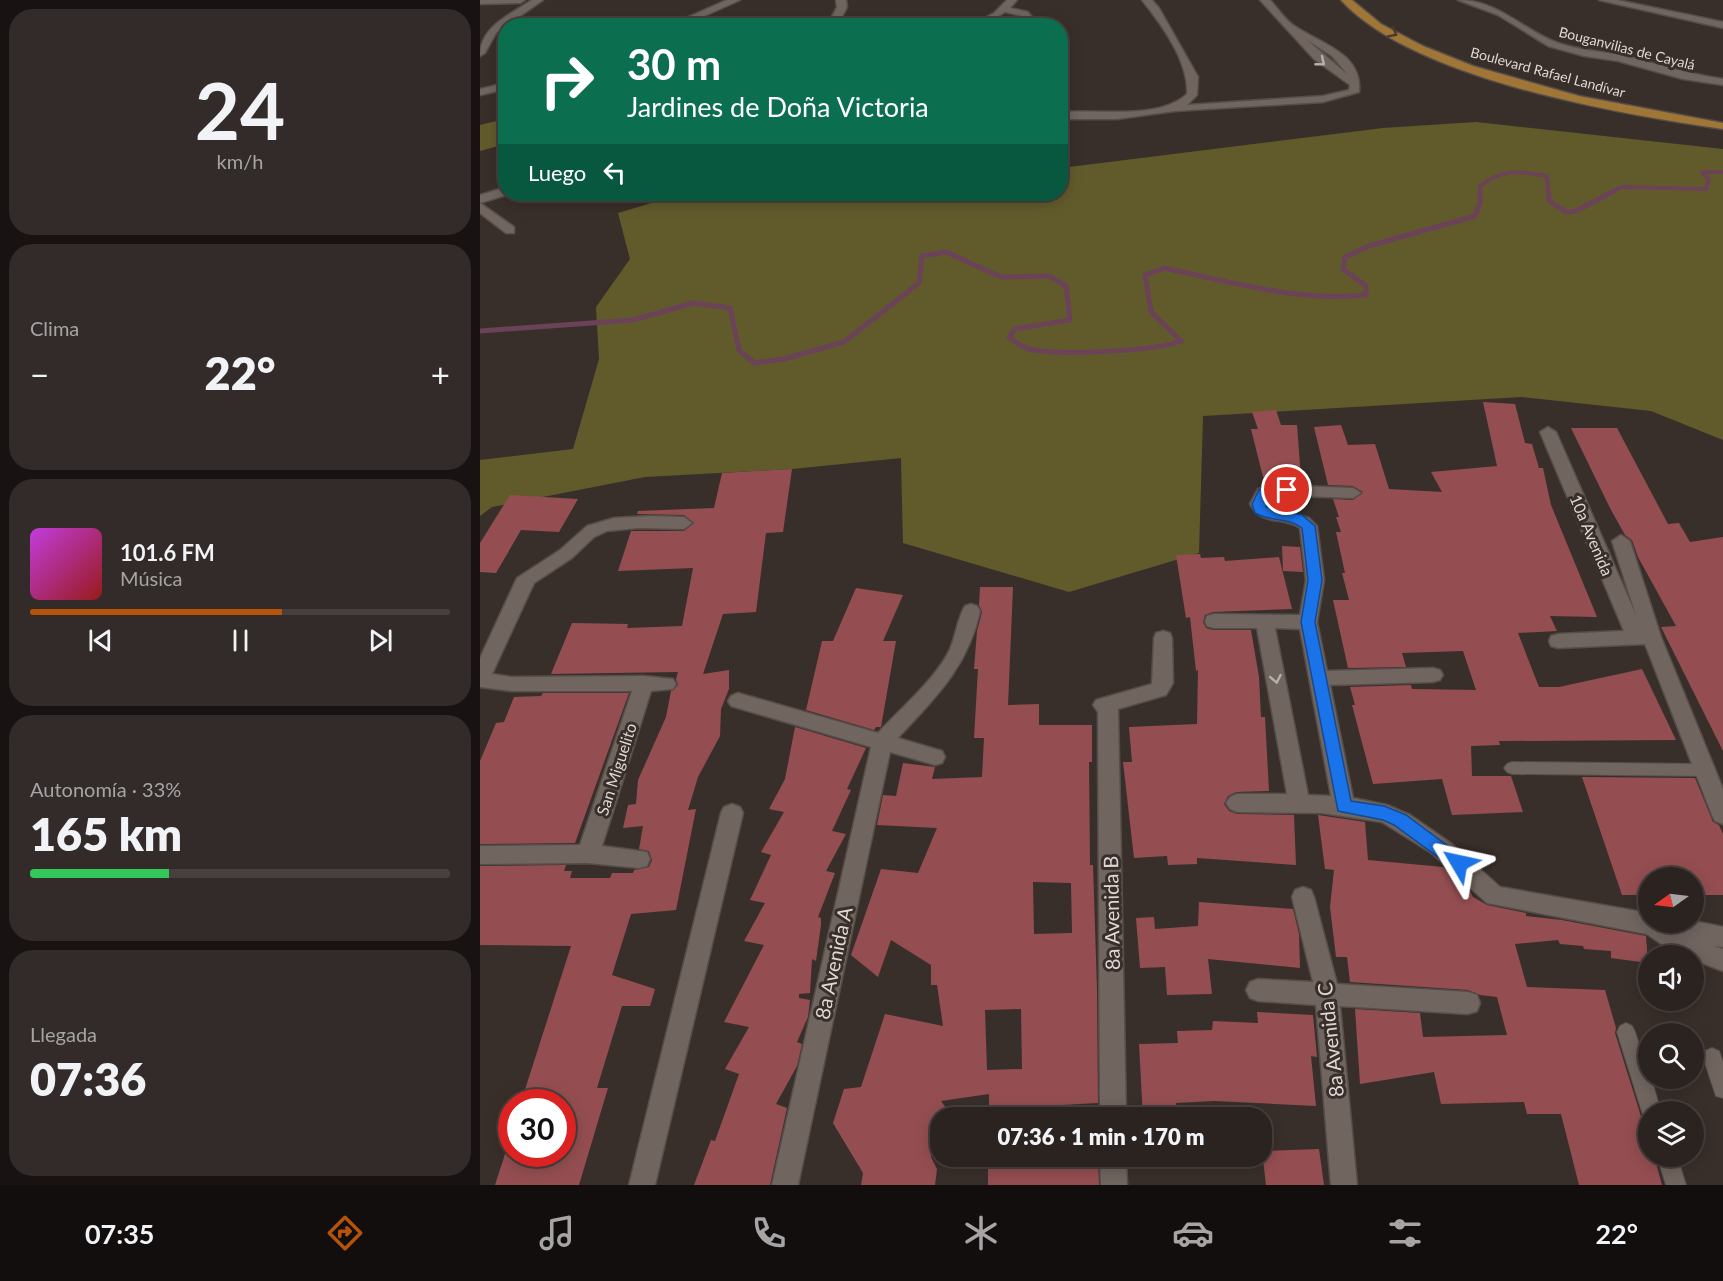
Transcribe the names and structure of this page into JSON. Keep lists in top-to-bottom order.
{
  "streets": {
    "main road": ["Boulevard Rafael Landívar"],
    "street": [
      "Bouganvilias de Cayalá",
      "10a Avenida",
      "San Miguelito",
      "8a Avenida B",
      "8a Avenida A",
      "8a Avenida C"
    ]
  },
  "north": "left",
  "page": {
    "tile": [
      ["24", "km/h"],
      "Clima",
      ["Autonomía · 33%", "165 km"],
      ["Llegada", "07:36"]
    ],
    "turn": ["30 m", "Jardines de Doña Victoria"],
    "then": "Luego",
    "heat": ["−", "22°", "+"],
    "song": ["101.6 FM", "Música"],
    "limit": "30",
    "trip": "07:36 · 1 min · 170 m",
    "tabs": ["07:35", "22°"]
  }
}
